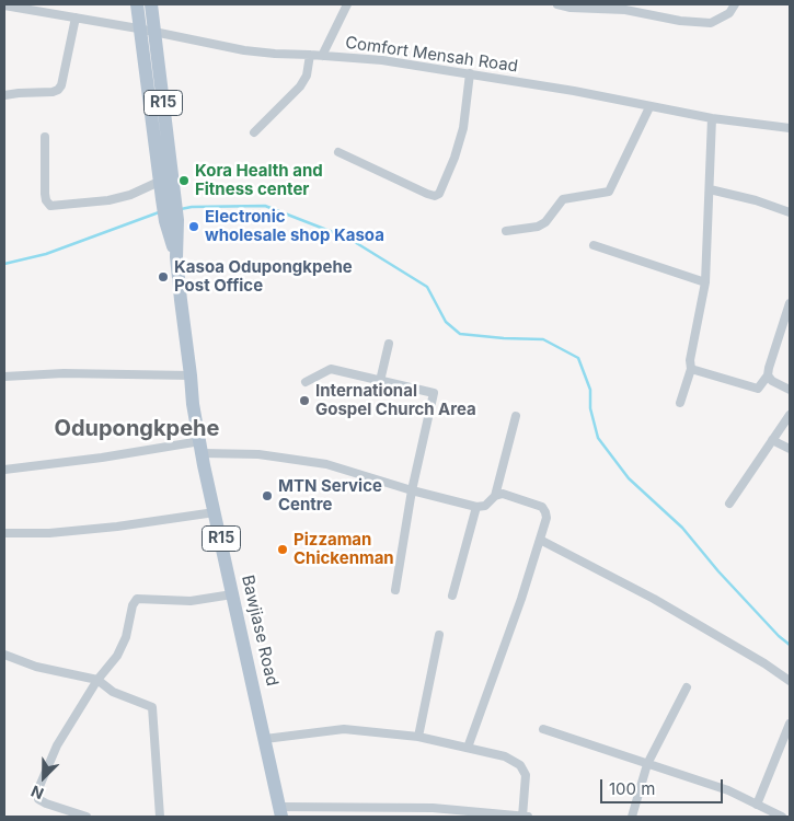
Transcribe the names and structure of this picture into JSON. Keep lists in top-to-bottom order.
{
  "streets": {
    "main road": ["R15", "Bawjiase Road"],
    "street": ["Comfort Mensah Road"]
  },
  "crossings": [
    ["Comfort Mensah Road", "Bawjiase Road"]
  ],
  "districts": ["Odupongkpehe"],
  "places": [
    "Kora Health and Fitness center",
    "Electronic wholesale shop Kasoa",
    "Kasoa Odupongkpehe Post Office",
    "International Gospel Church Area",
    "MTN Service Centre",
    "Pizzaman Chickenman"
  ],
  "scale_bar": "100 m",
  "north": "bottom left"
}
